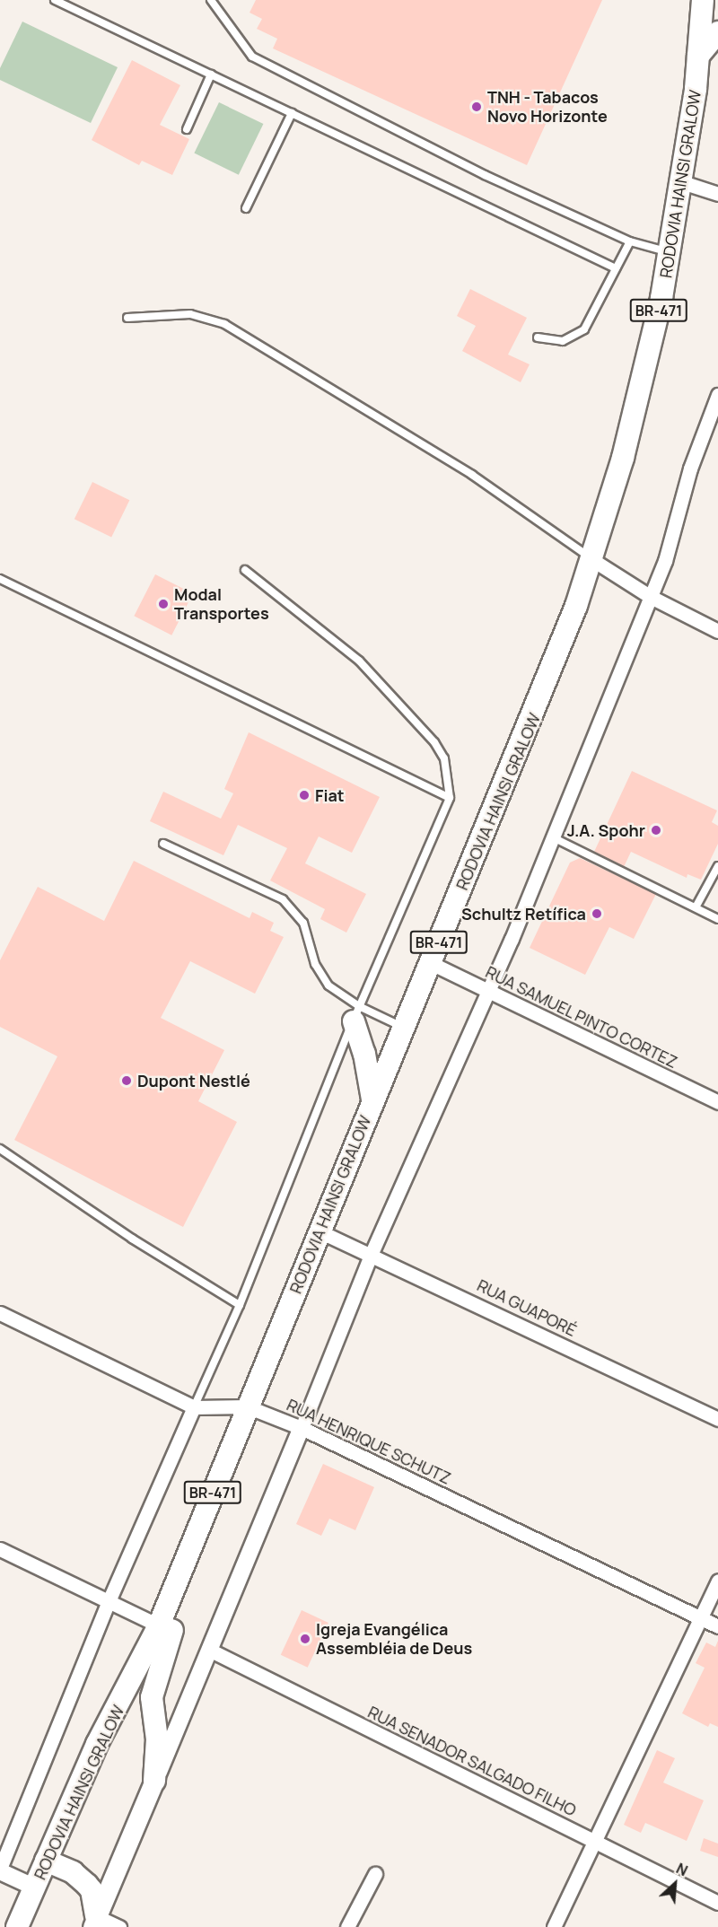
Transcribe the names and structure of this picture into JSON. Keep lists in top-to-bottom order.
{
  "streets": {
    "main road": ["RODOVIA HAINSI GRALOW", "BR-471"],
    "street": [
      "RUA SAMUEL PINTO CORTEZ",
      "RUA GUAPORÉ",
      "RUA HENRIQUE SCHUTZ",
      "RUA SENADOR SALGADO FILHO"
    ]
  },
  "crossings": [
    ["RODOVIA HAINSI GRALOW", "RUA SAMUEL PINTO CORTEZ"],
    ["RODOVIA HAINSI GRALOW", "RUA GUAPORÉ"],
    ["RODOVIA HAINSI GRALOW", "RUA HENRIQUE SCHUTZ"]
  ],
  "places": [
    "TNH - Tabacos Novo Horizonte",
    "Modal Transportes",
    "Fiat",
    "J.A. Spohr",
    "Schultz Retífica",
    "Dupont Nestlé",
    "Igreja Evangélica Assembléia de Deus"
  ],
  "north": "top right"
}
